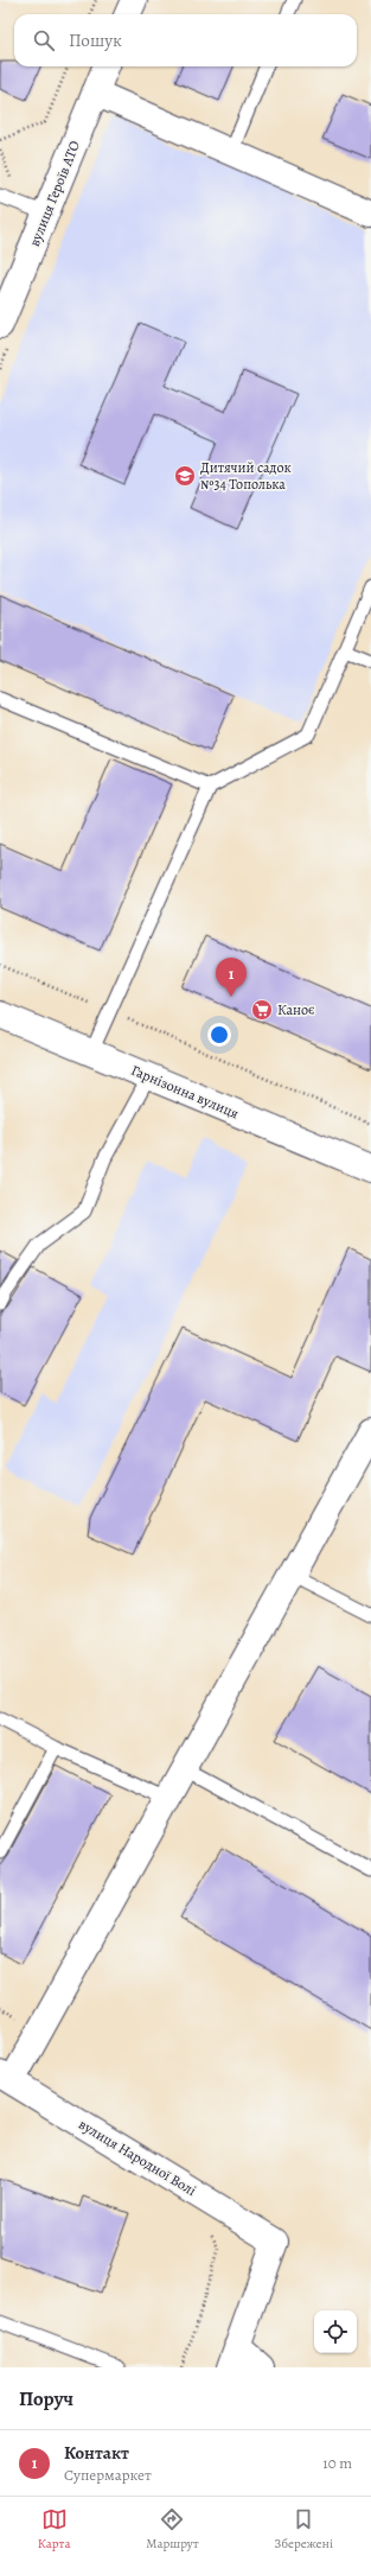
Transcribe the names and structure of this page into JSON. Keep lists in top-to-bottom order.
{
  "streets": {
    "street": ["вулиця Героїв АТО", "Гарнізонна вулиця", "вулиця Народної Волі"]
  },
  "places": {
    "school or university": ["Дитячий садок №34 Тополька"],
    "supermarket": ["Каноє"]
  },
  "page": {
    "search": "Пошук",
    "pins": "1",
    "heading": "Поруч",
    "list": [
      {
        "mark": "1",
        "name": "Контакт",
        "note": "Супермаркет",
        "value": "10 m"
      }
    ],
    "nav": ["Карта", "Маршрут", "Збережені"]
  }
}
